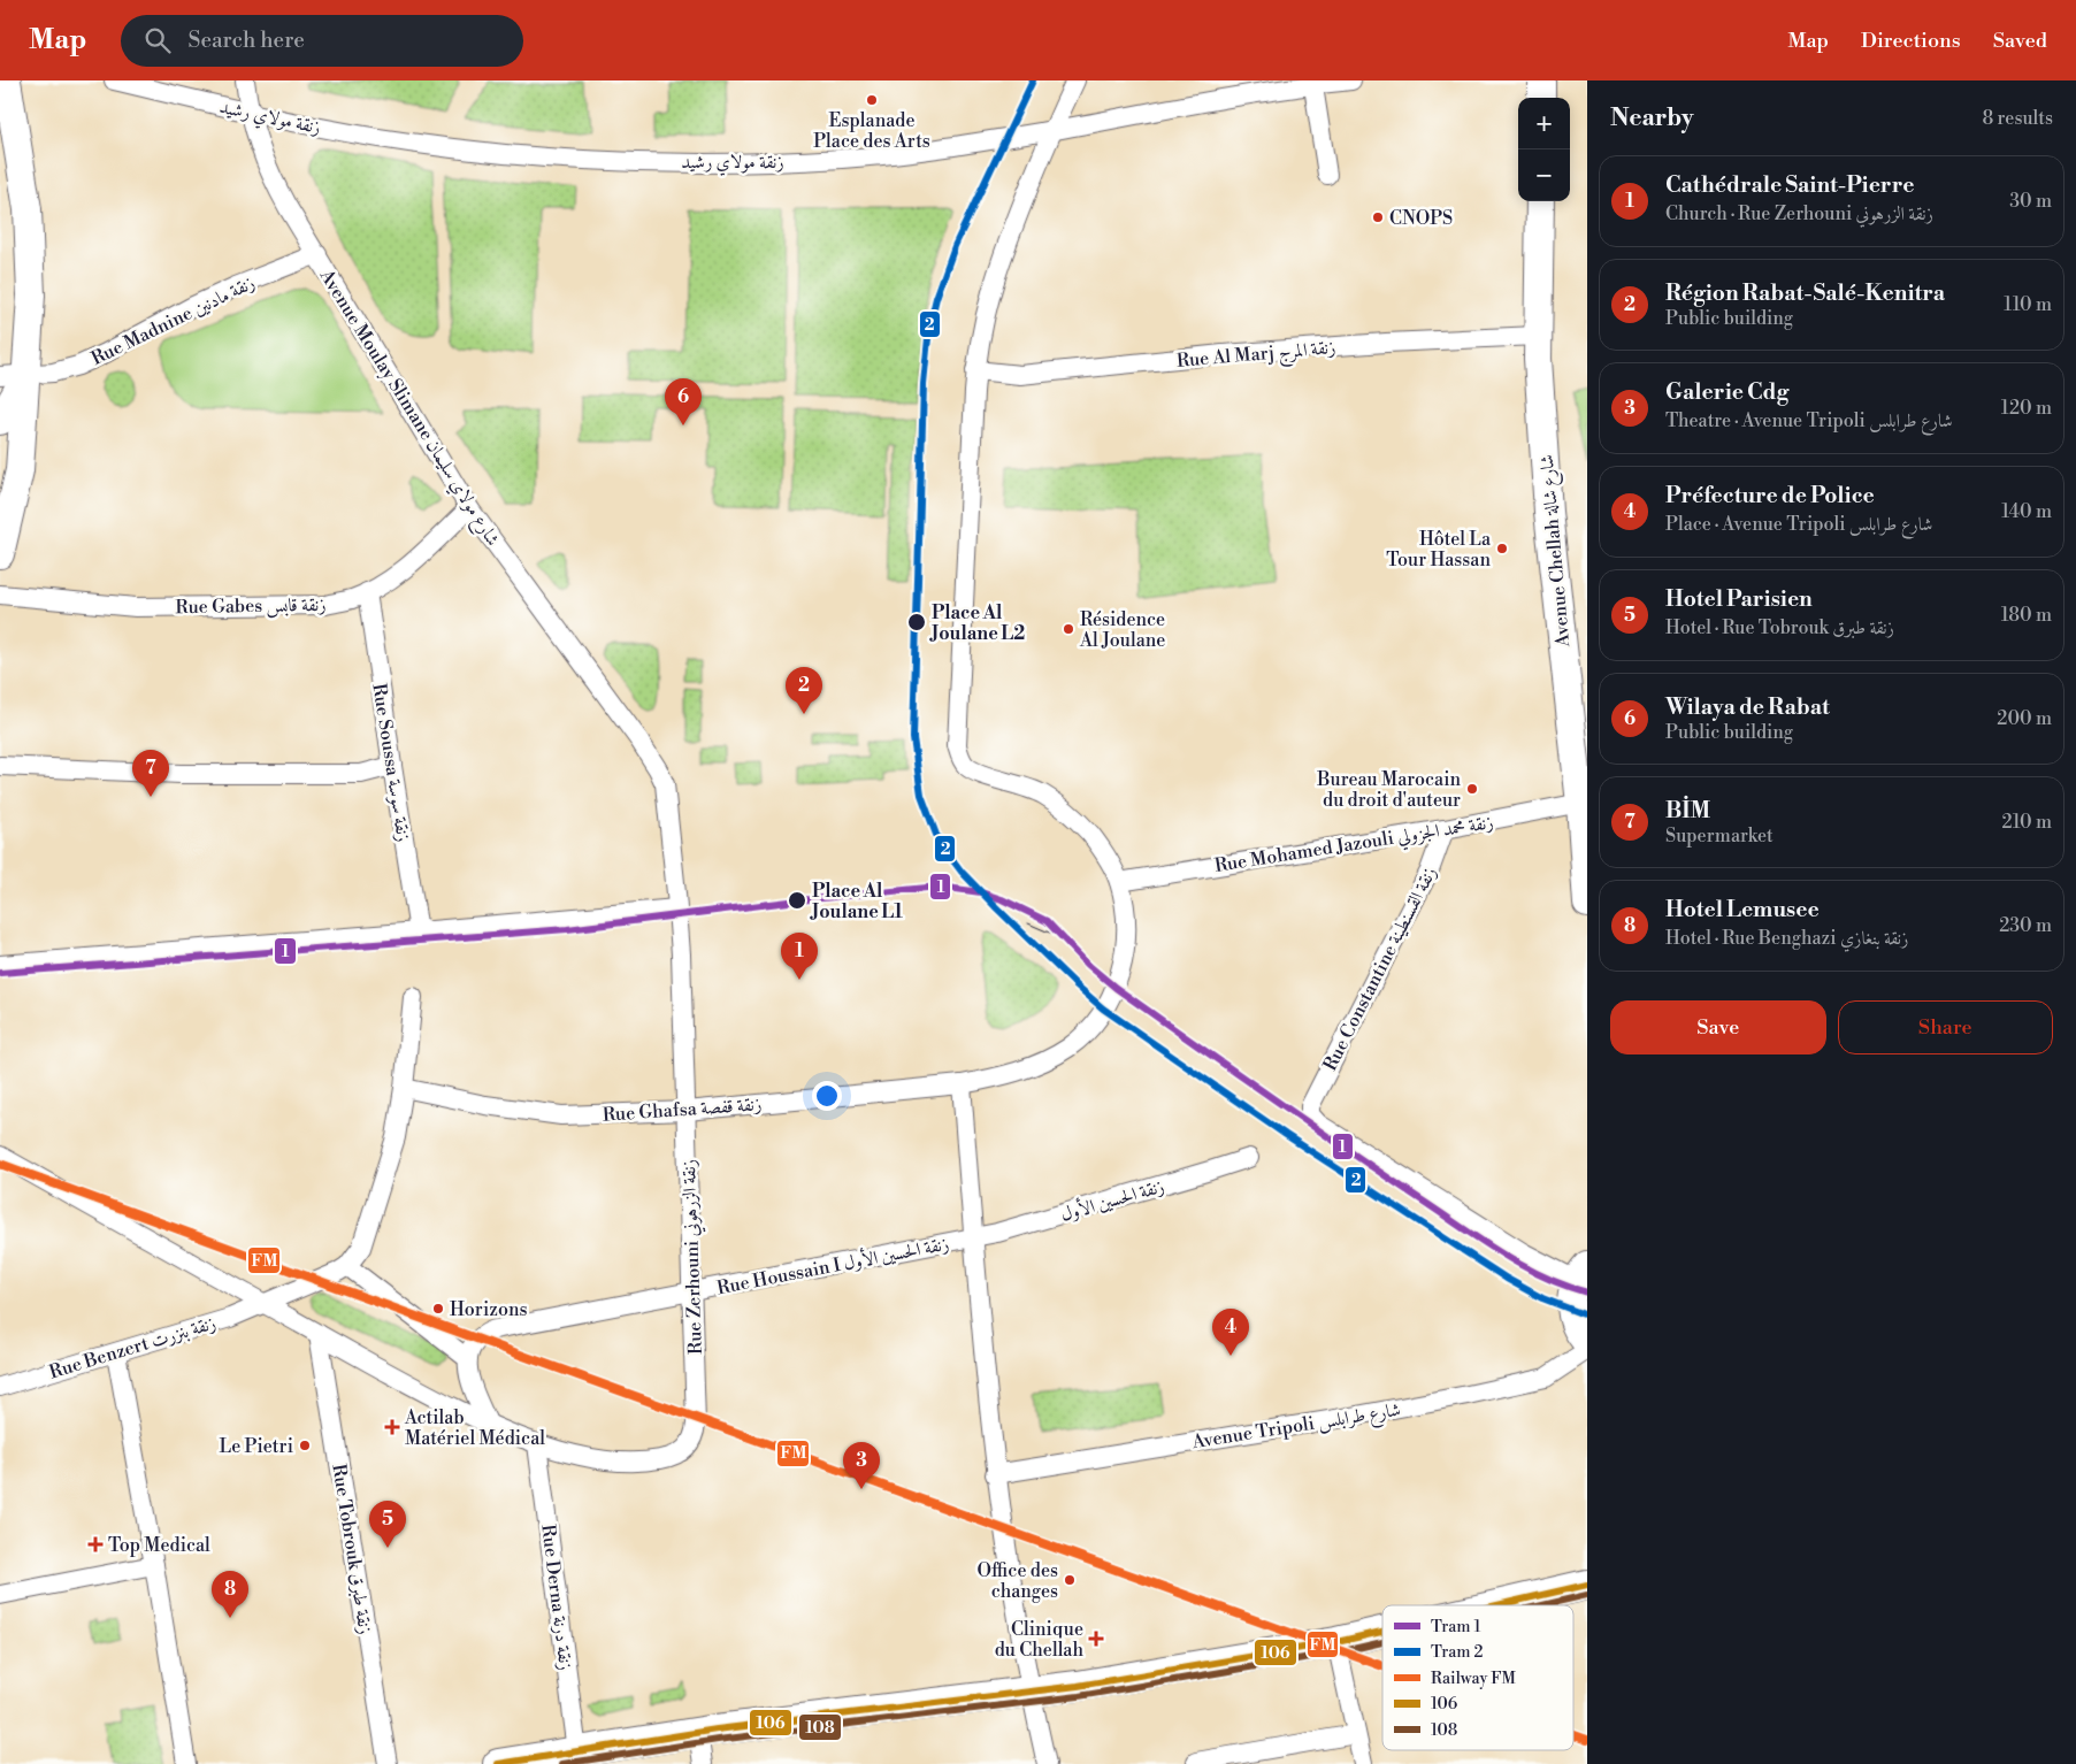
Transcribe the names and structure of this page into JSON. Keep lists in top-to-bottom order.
{
  "streets": {
    "street": [
      "زنقة مولاي رشيد",
      "Rue Madnine زنقة مادنين",
      "Rue Al Marj زنقة المرج",
      "Avenue Moulay Slimane شارع مولاي سليمان",
      "Avenue Chellah شارع شالة",
      "Rue Gabes زنقة قابس",
      "Rue Soussa زنقة سوسة",
      "Rue Mohamed Jazouli زنقة محمد الجزولي",
      "Rue Constantine زنقة القسنطينة",
      "Rue Ghafsa زنقة قفصة",
      "زنقة الحسين الأول",
      "Rue Zerhouni زنقة الزرهوني",
      "Rue Houssain I زنقة الحسين الأول",
      "Rue Benzert زنقة بنزرت",
      "Avenue Tripoli شارع طرابلس",
      "Rue Tobrouk زنقة طبرق",
      "Rue Derna زنقة درنة"
    ]
  },
  "crossings": [
    ["زنقة مولاي رشيد", "Avenue Moulay Slimane شارع مولاي سليمان"],
    ["Rue Madnine زنقة مادنين", "Avenue Moulay Slimane شارع مولاي سليمان"],
    ["Rue Al Marj زنقة المرج", "Avenue Chellah شارع شالة"],
    ["Rue Al Marj زنقة المرج", "Rue Ghafsa زنقة قفصة"],
    ["Avenue Moulay Slimane شارع مولاي سليمان", "Rue Gabes زنقة قابس"],
    ["Avenue Moulay Slimane شارع مولاي سليمان", "Rue Zerhouni زنقة الزرهوني"],
    ["Avenue Chellah شارع شالة", "Rue Mohamed Jazouli زنقة محمد الجزولي"],
    ["Rue Gabes زنقة قابس", "Rue Soussa زنقة سوسة"],
    ["Rue Mohamed Jazouli زنقة محمد الجزولي", "Rue Constantine زنقة القسنطينة"],
    ["Rue Mohamed Jazouli زنقة محمد الجزولي", "Rue Ghafsa زنقة قفصة"],
    ["Rue Ghafsa زنقة قفصة", "Rue Zerhouni زنقة الزرهوني"],
    ["زنقة الحسين الأول", "Rue Houssain I زنقة الحسين الأول"],
    ["Rue Zerhouni زنقة الزرهوني", "Rue Houssain I زنقة الحسين الأول"],
    ["Rue Zerhouni زنقة الزرهوني", "Rue Derna زنقة درنة"]
  ],
  "places": {
    "other": [
      "Esplanade Place des Arts",
      "CNOPS",
      "Hôtel La Tour Hassan",
      "Place Al Joulane L2",
      "Résidence Al Joulane",
      "Bureau Marocain du droit d'auteur",
      "Place Al Joulane L1",
      "Horizons",
      "Le Pietri",
      "Office des changes"
    ],
    "health": ["Actilab Matériel Médical", "Top Medical", "Clinique du Chellah"]
  },
  "lines": [
    "tram line 2",
    "tram line 1",
    "rail line FM",
    "transit line 106",
    "transit line 108"
  ],
  "legend": [
    "Tram 1",
    "Tram 2",
    "Railway FM",
    "106",
    "108"
  ],
  "page": {
    "header": "Map",
    "search": "Search here",
    "nav": ["Map", "Directions", "Saved"],
    "heading": ["Nearby", "8 results"],
    "map_buttons": ["+", "−"],
    "list": [
      {
        "mark": "1",
        "name": "Cathédrale Saint-Pierre",
        "note": "Church · Rue Zerhouni زنقة الزرهوني",
        "value": "30 m"
      },
      {
        "mark": "2",
        "name": "Région Rabat-Salé-Kenitra",
        "note": "Public building",
        "value": "110 m"
      },
      {
        "mark": "3",
        "name": "Galerie Cdg",
        "note": "Theatre · Avenue Tripoli شارع طرابلس",
        "value": "120 m"
      },
      {
        "mark": "4",
        "name": "Préfecture de Police",
        "note": "Place · Avenue Tripoli شارع طرابلس",
        "value": "140 m"
      },
      {
        "mark": "5",
        "name": "Hotel Parisien",
        "note": "Hotel · Rue Tobrouk زنقة طبرق",
        "value": "180 m"
      },
      {
        "mark": "6",
        "name": "Wilaya de Rabat",
        "note": "Public building",
        "value": "200 m"
      },
      {
        "mark": "7",
        "name": "BİM",
        "note": "Supermarket",
        "value": "210 m"
      },
      {
        "mark": "8",
        "name": "Hotel Lemusee",
        "note": "Hotel · Rue Benghazi زنقة بنغازي",
        "value": "230 m"
      }
    ],
    "pins": [
      "6",
      "2",
      "7",
      "1",
      "4",
      "3",
      "5",
      "8"
    ],
    "buttons": ["Save", "Share"]
  }
}
